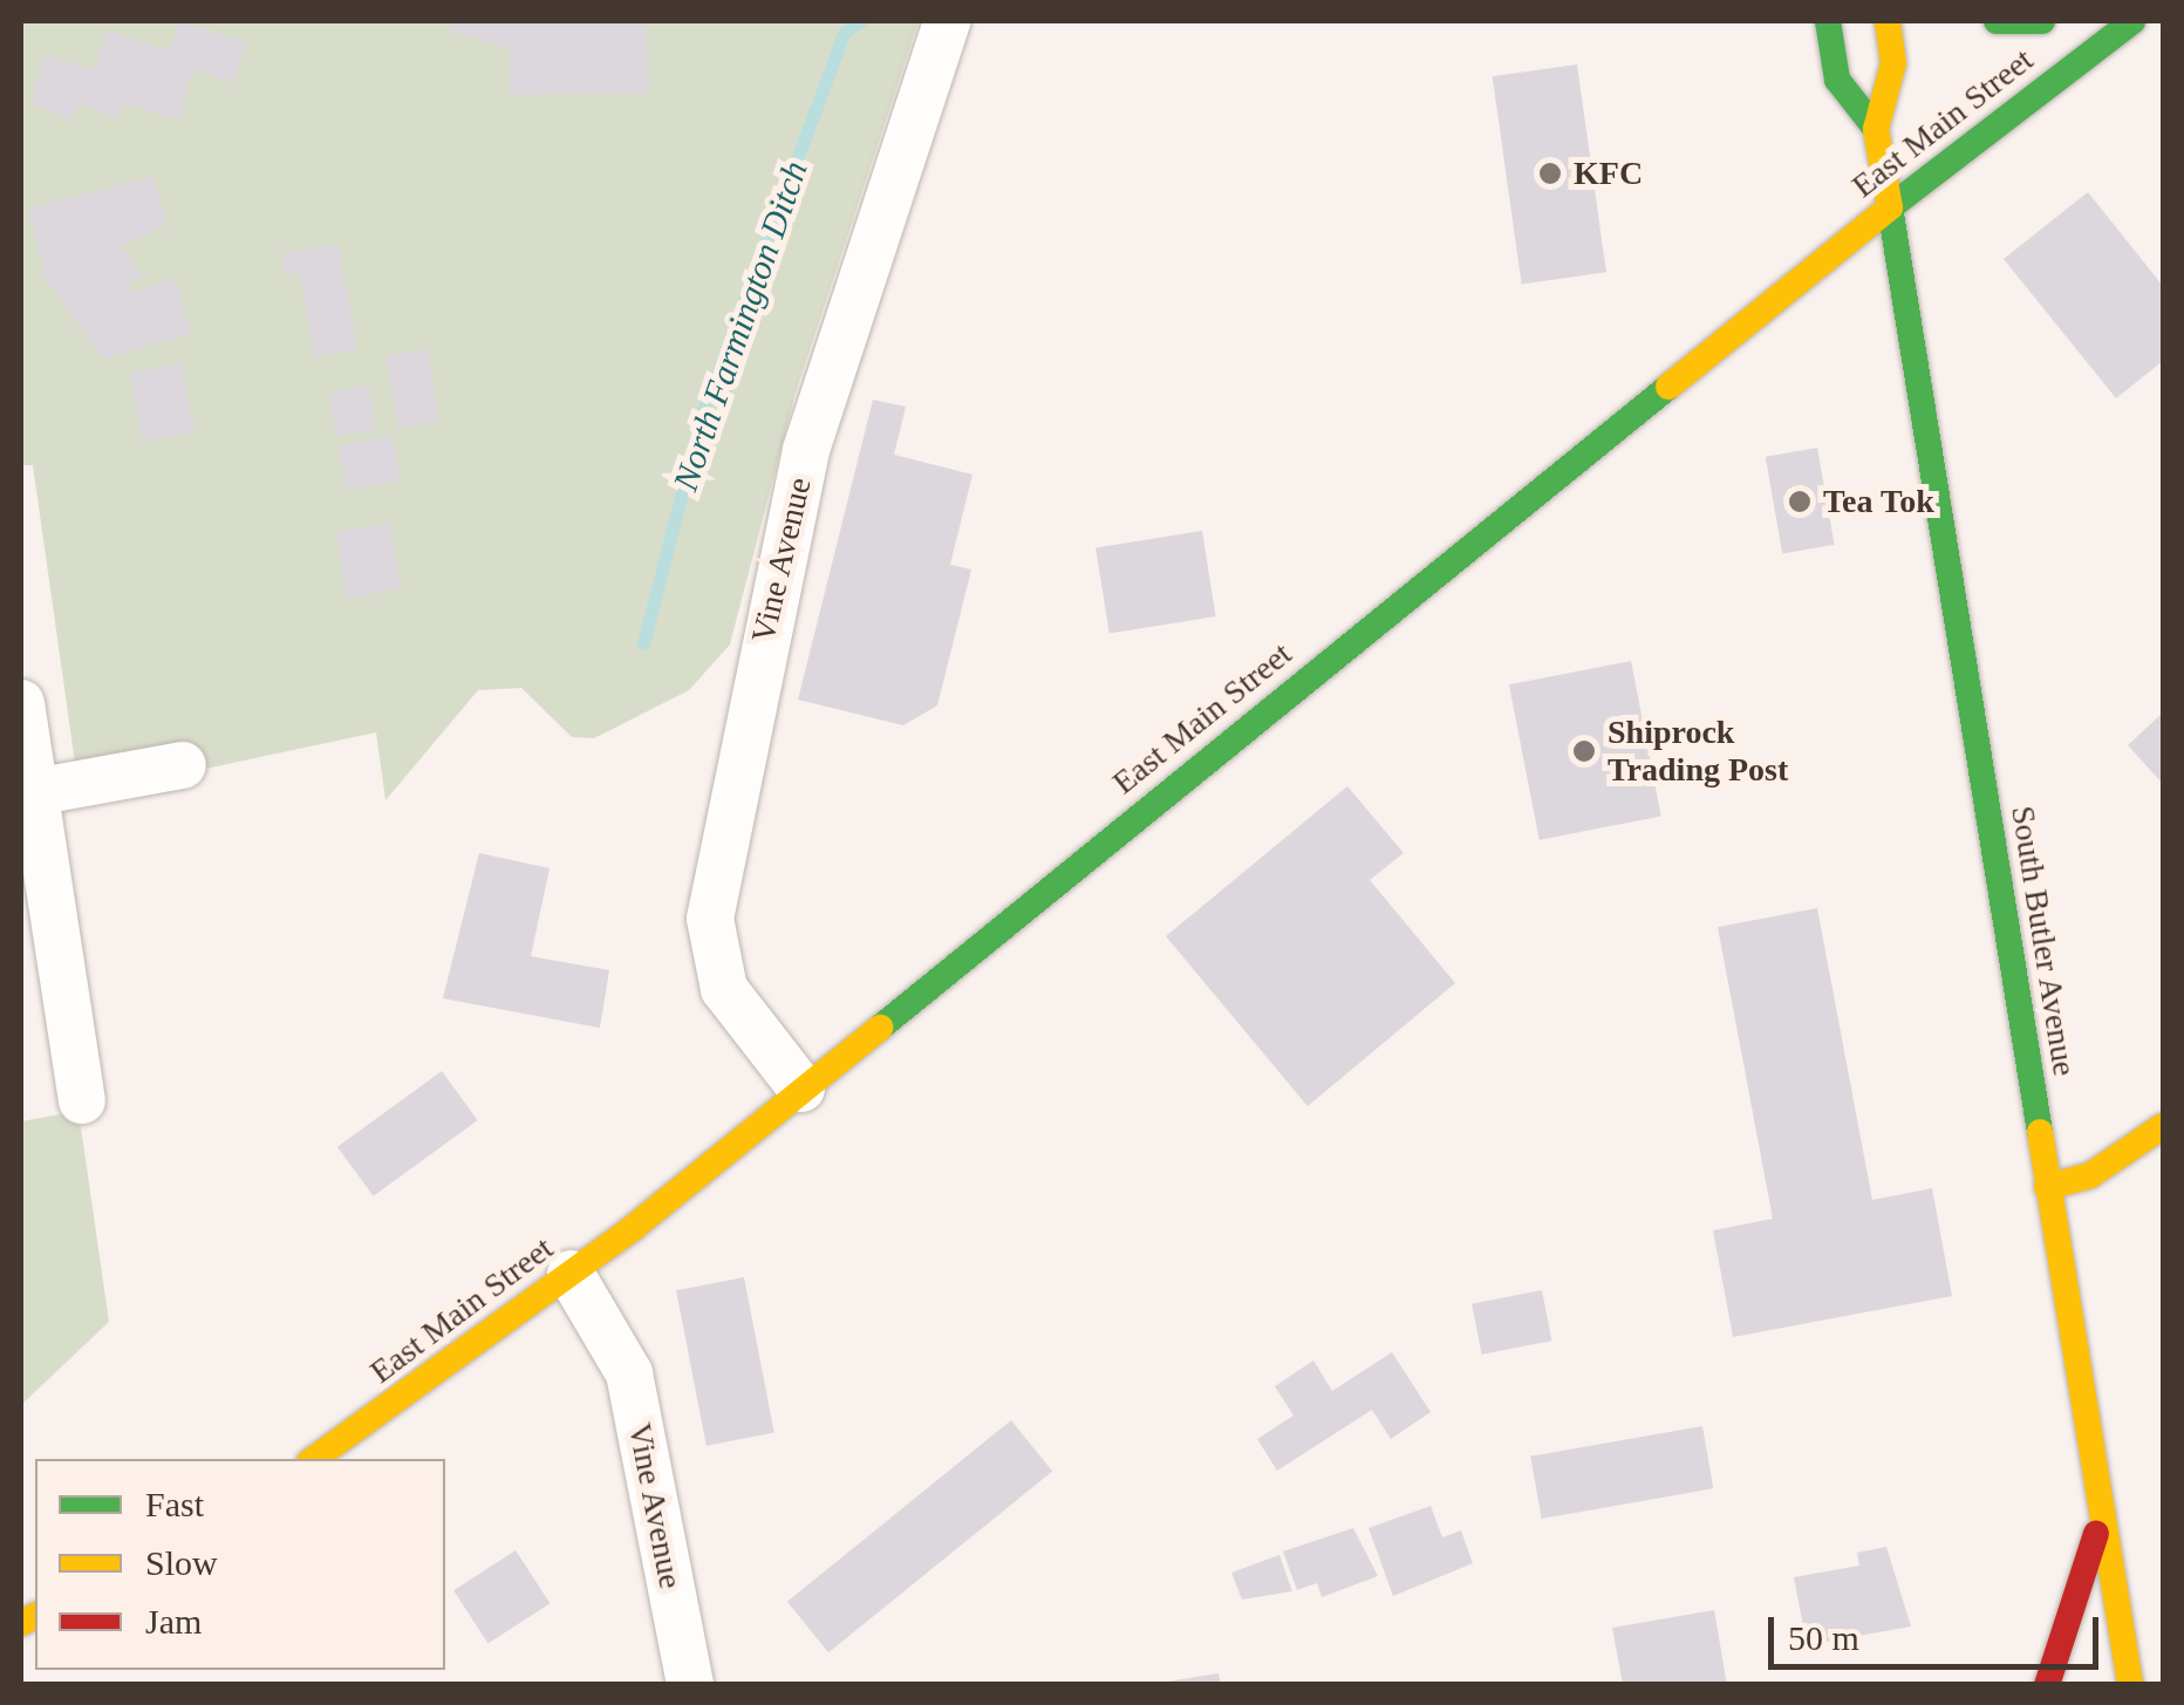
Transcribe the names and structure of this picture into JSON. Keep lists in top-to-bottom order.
{
  "streets": {
    "main road": ["East Main Street", "South Butler Avenue"],
    "street": ["Vine Avenue"]
  },
  "crossings": [
    ["East Main Street", "Vine Avenue"],
    ["East Main Street", "South Butler Avenue"]
  ],
  "water": ["North Farmington Ditch"],
  "places": ["KFC", "Tea Tok", "Shiprock Trading Post"],
  "legend": ["Fast", "Slow", "Jam"],
  "scale_bar": "50 m"
}
